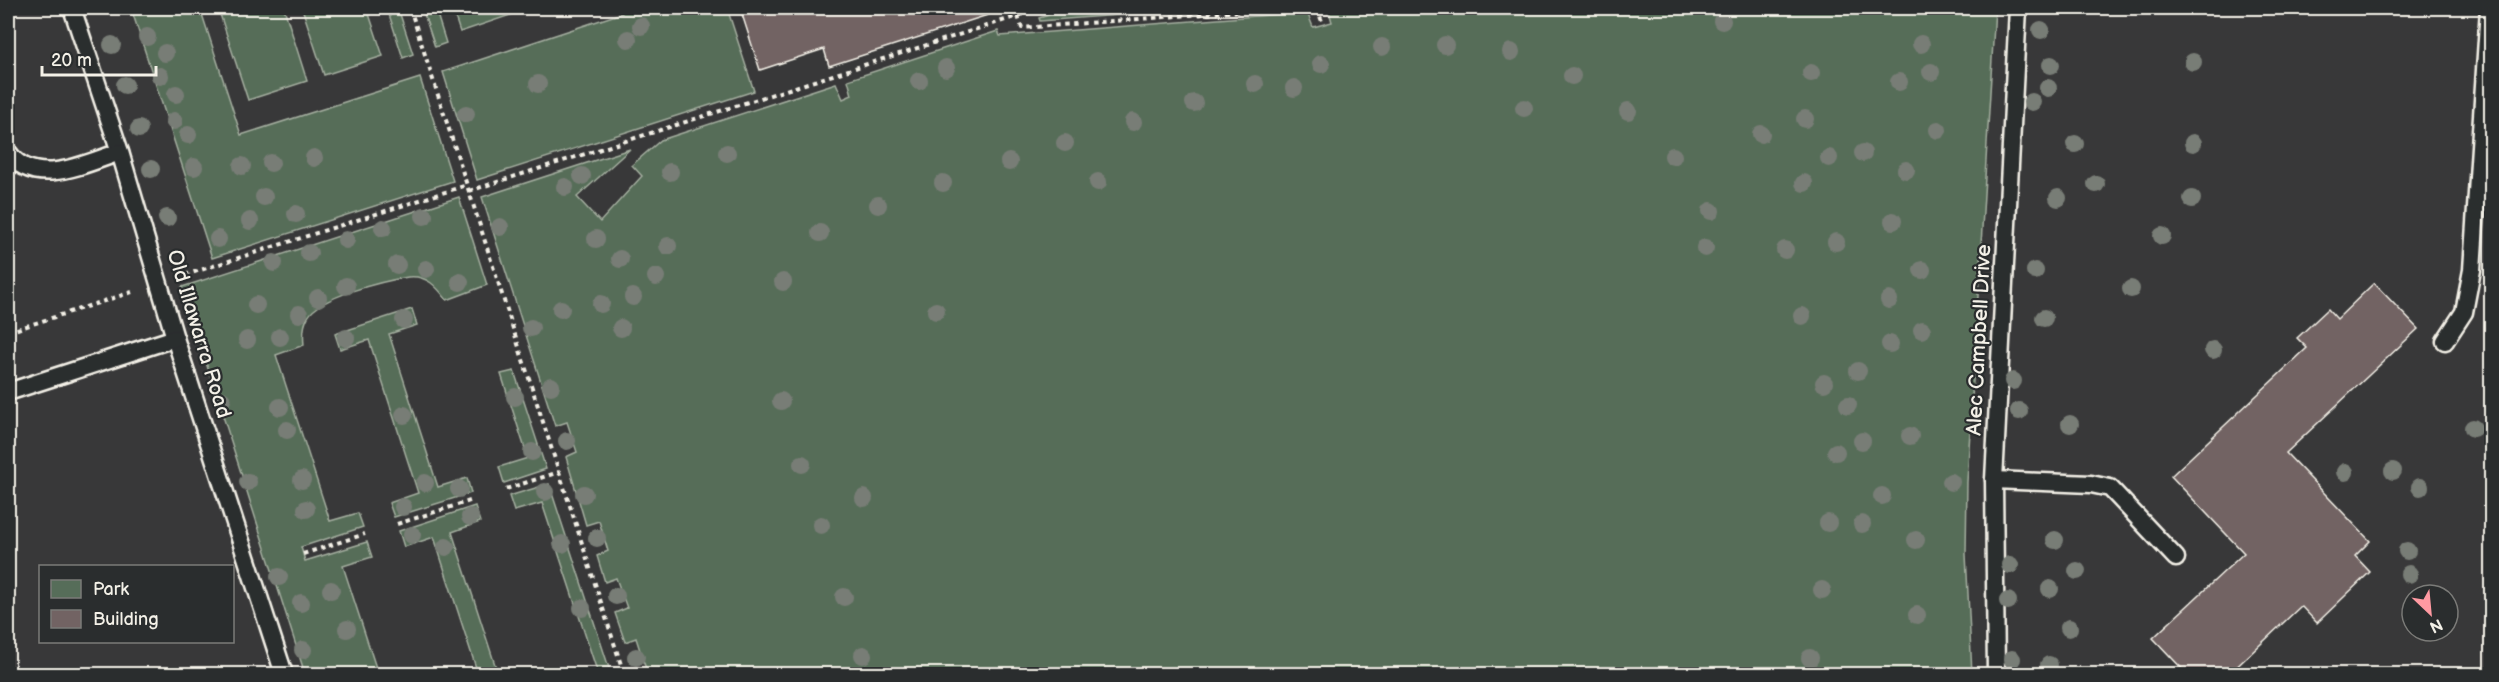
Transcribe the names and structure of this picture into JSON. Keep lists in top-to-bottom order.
{
  "streets": {
    "lane": ["Old Illawarra Road", "Alec Campbell Drive"]
  },
  "legend": ["Park", "Building"],
  "scale_bar": "20 m",
  "north": "bottom right"
}
